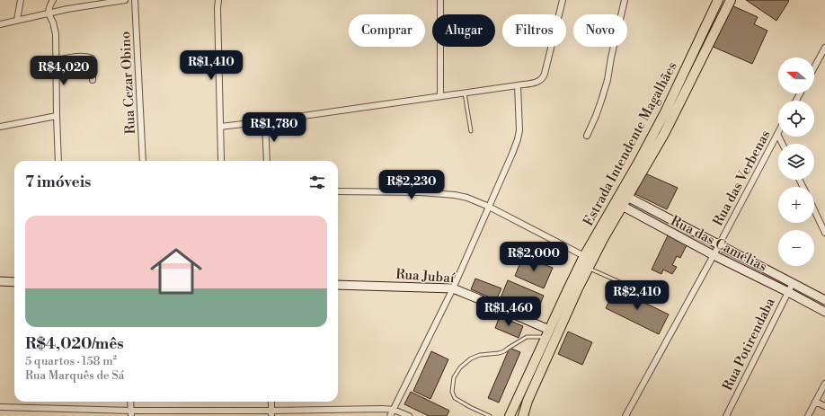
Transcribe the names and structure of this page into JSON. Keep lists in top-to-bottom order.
{
  "streets": {
    "main road": ["Estrada Intendente Magalhães"],
    "street": [
      "Rua Cezar Obino",
      "Rua das Verbenas",
      "Rua das Camélias",
      "Rua Jubaí",
      "Rua Potirendaba"
    ]
  },
  "crossings": [
    ["Estrada Intendente Magalhães", "Rua das Camélias"],
    ["Estrada Intendente Magalhães", "Rua Jubaí"],
    ["Rua das Verbenas", "Rua das Camélias"],
    ["Rua das Camélias", "Rua Potirendaba"]
  ],
  "north": "left",
  "page": {
    "chip": [
      "Comprar",
      "Alugar",
      "Filtros",
      "Novo"
    ],
    "price": [
      "R$1,410",
      "R$4,020",
      "R$1,780",
      "R$2,230",
      "R$2,000",
      "R$2,410",
      "R$1,460"
    ],
    "map_buttons": ["+", "−"],
    "heading": "7 imóveis",
    "list": [
      {
        "name": "R$4,020/mês",
        "note": "5 quartos · 158 m² · Rua Marquês de Sá"
      }
    ]
  }
}
